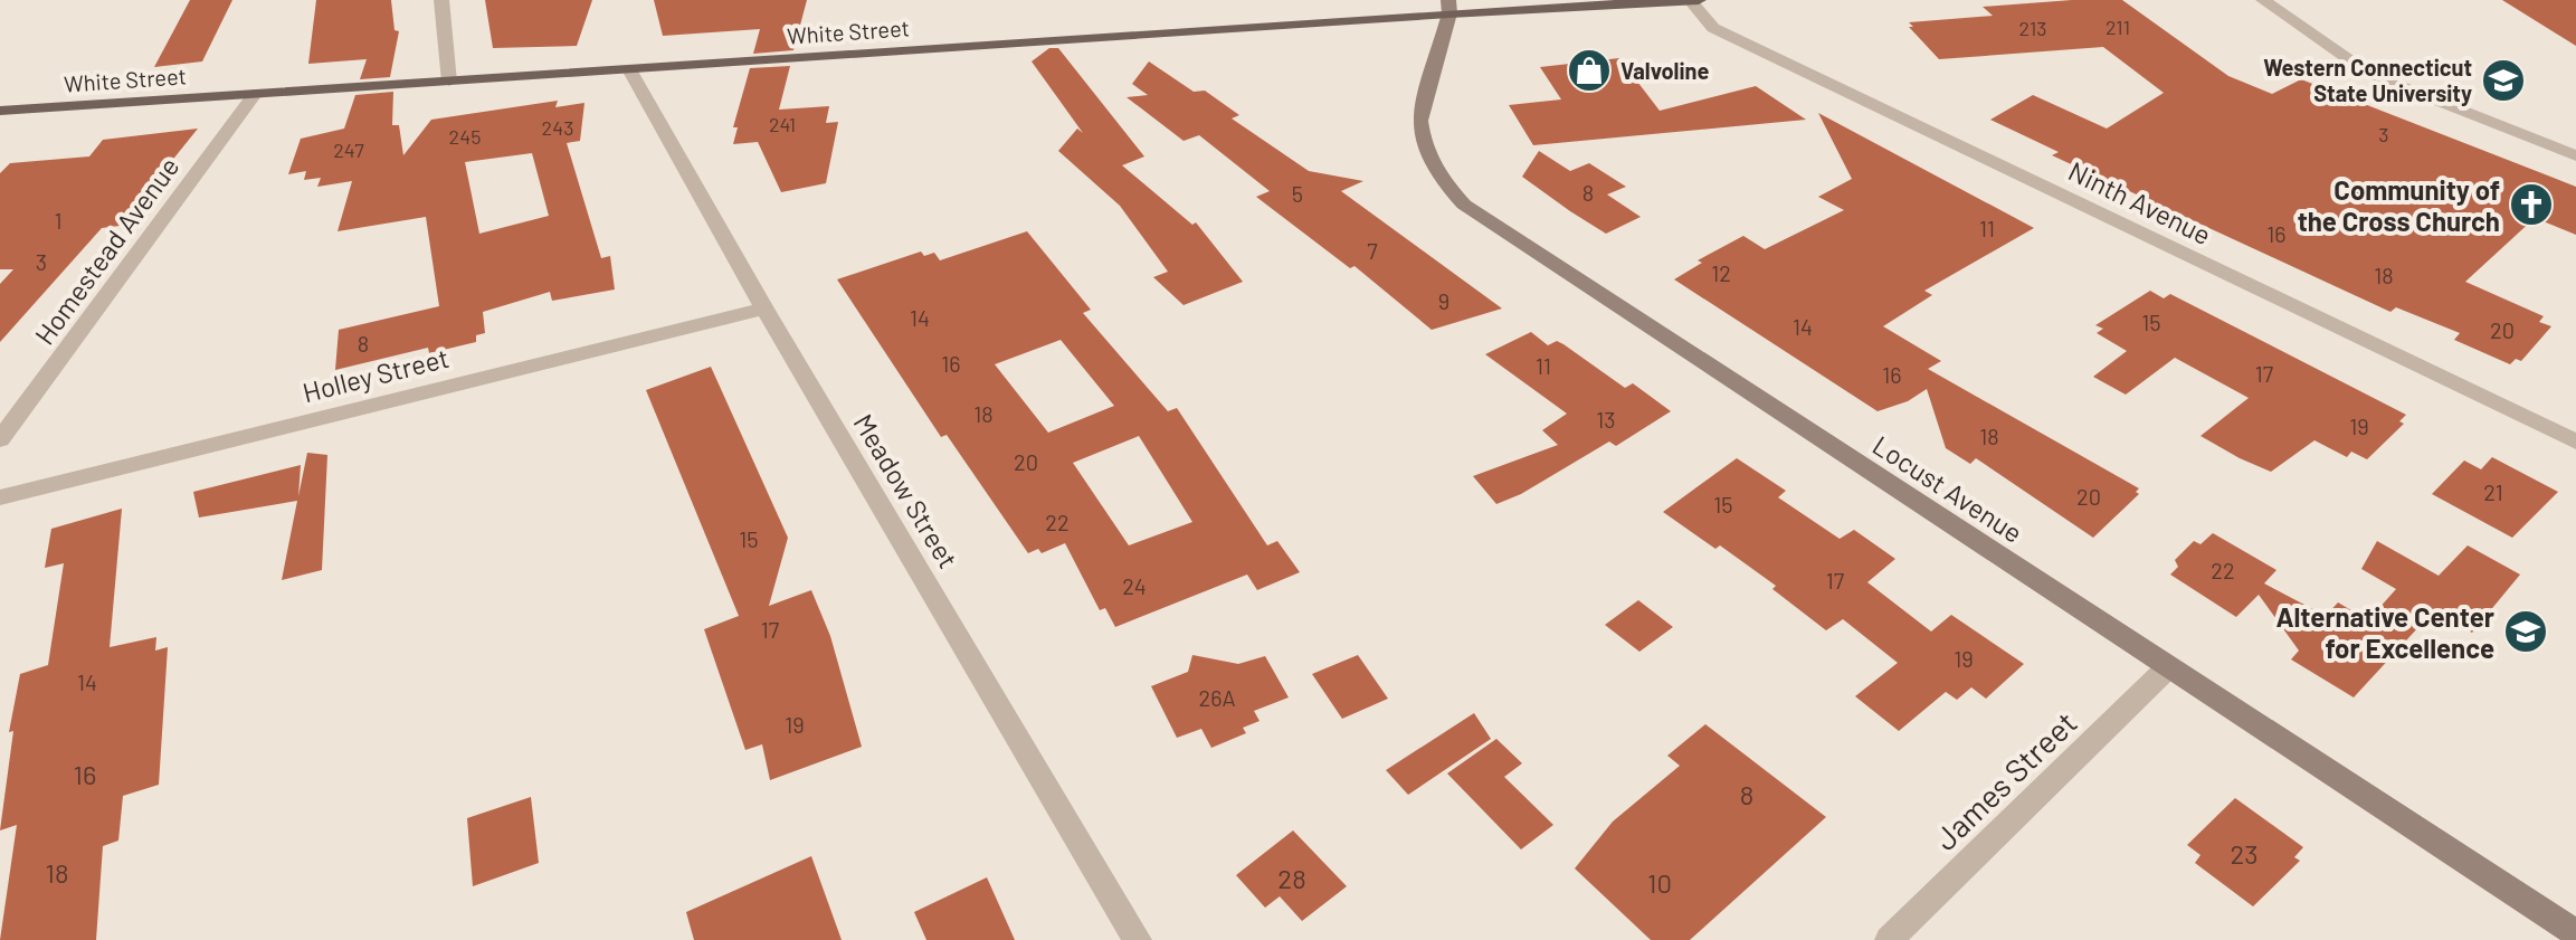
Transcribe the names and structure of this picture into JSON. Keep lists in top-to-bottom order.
{
  "streets": {
    "main road": ["White Street"],
    "street": [
      "Ninth Avenue",
      "Homestead Avenue",
      "Holley Street",
      "Locust Avenue",
      "Meadow Street",
      "James Street"
    ]
  },
  "crossings": [
    ["White Street", "Ninth Avenue"],
    ["White Street", "Homestead Avenue"],
    ["White Street", "Locust Avenue"],
    ["White Street", "Meadow Street"],
    ["Holley Street", "Meadow Street"],
    ["Locust Avenue", "James Street"]
  ],
  "places": {
    "shop": ["Valvoline"],
    "school or university": ["Western Connecticut State University", "Alternative Center for Excellence"],
    "church": ["Community of the Cross Church"]
  },
  "house_numbers": [
    "211",
    "213",
    "241",
    "243",
    "3",
    "245",
    "247",
    "8",
    "5",
    "1",
    "11",
    "16",
    "7",
    "3",
    "12",
    "18",
    "9",
    "14",
    "15",
    "14",
    "20",
    "8",
    "16",
    "11",
    "17",
    "16",
    "18",
    "13",
    "19",
    "18",
    "20",
    "21",
    "20",
    "15",
    "22",
    "15",
    "22",
    "17",
    "24",
    "17",
    "19",
    "14",
    "26A",
    "19",
    "16",
    "8",
    "23",
    "18",
    "28",
    "10"
  ]
}
